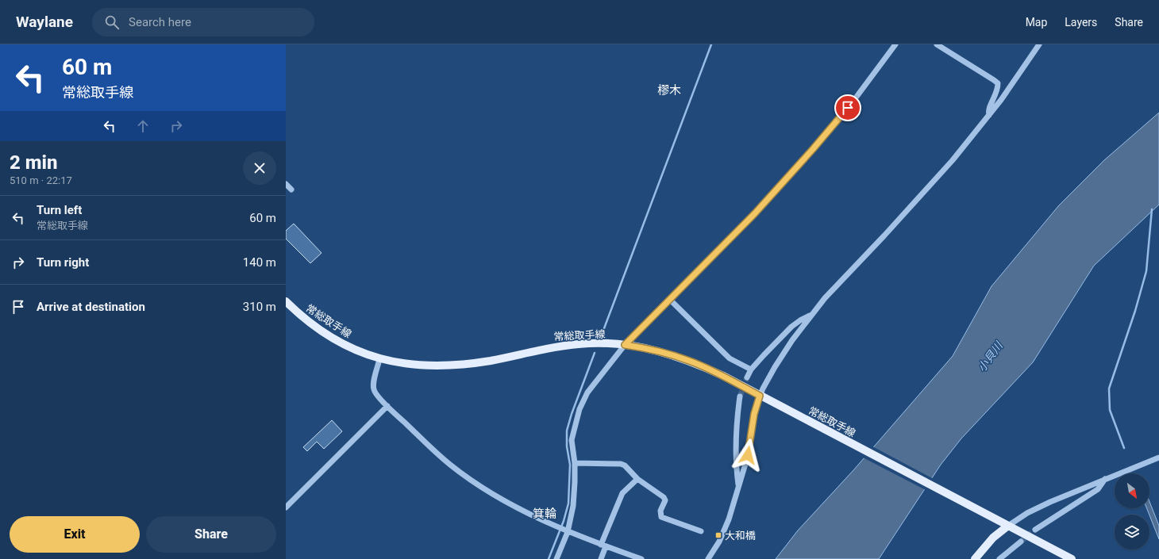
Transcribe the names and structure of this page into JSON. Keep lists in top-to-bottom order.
{
  "streets": {
    "main road": ["常総取手線"]
  },
  "districts": ["樛木", "箕輪"],
  "water": ["小貝川"],
  "places": {
    "transit": ["大和橋"]
  },
  "north": "bottom right",
  "page": {
    "header": "Waylane",
    "search": "Search here",
    "nav": ["Map", "Layers", "Share"],
    "turn": ["60 m", "常総取手線"],
    "heading": ["2 min", "510 m · 22:17"],
    "list": [
      {
        "name": "Turn left",
        "note": "常総取手線",
        "value": "60 m"
      },
      {
        "name": "Turn right",
        "value": "140 m"
      },
      {
        "name": "Arrive at destination",
        "value": "310 m"
      }
    ],
    "buttons": ["Exit", "Share"]
  }
}
